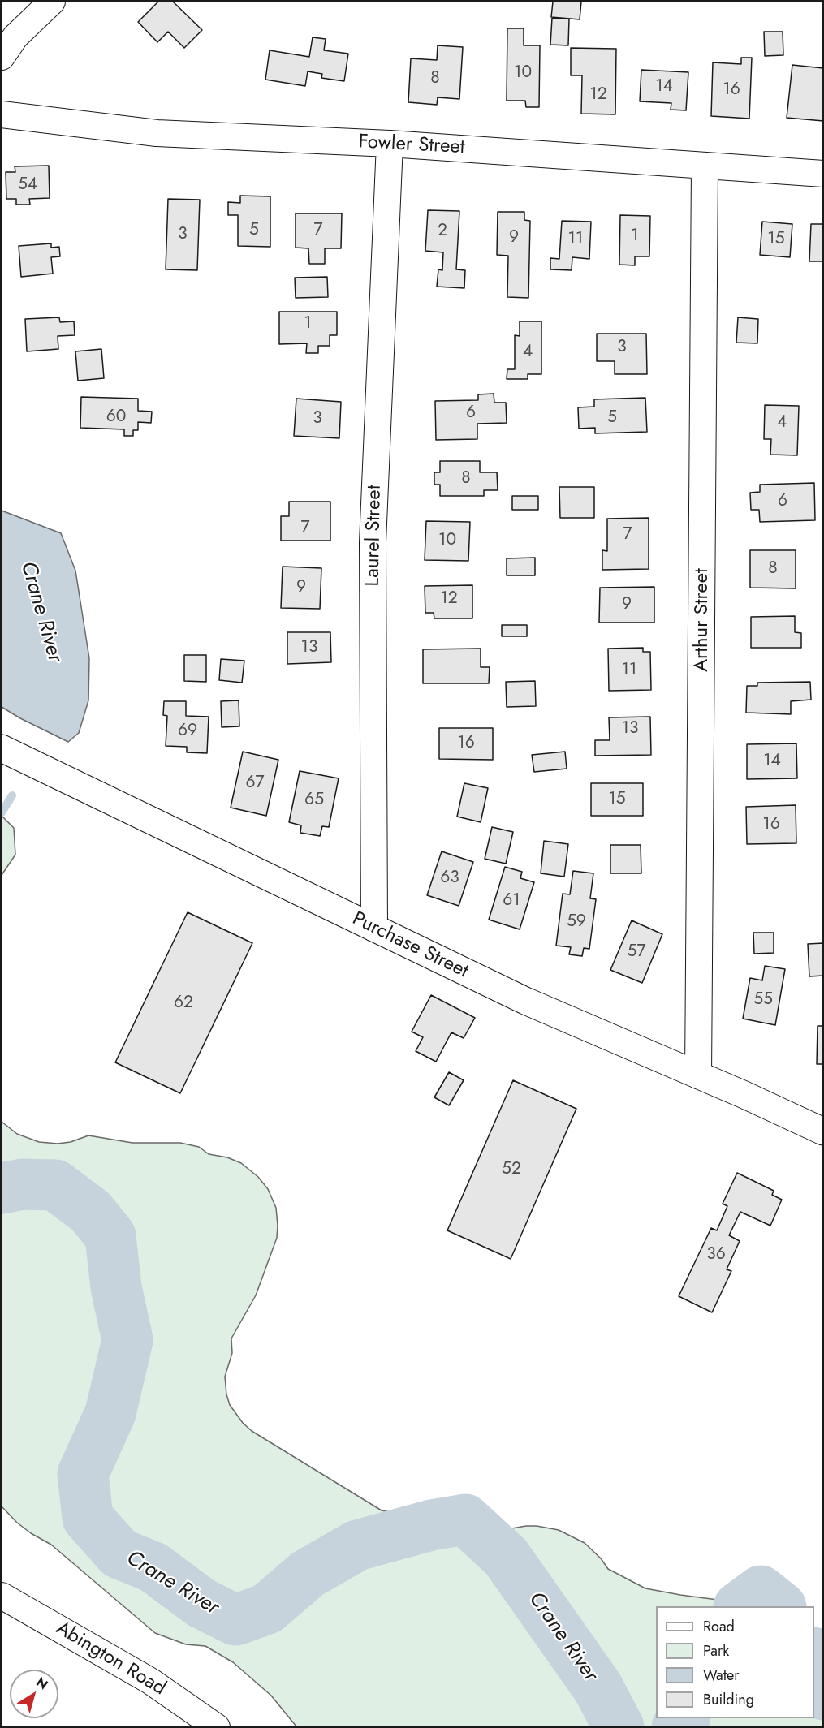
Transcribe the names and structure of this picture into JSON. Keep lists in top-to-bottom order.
{
  "streets": {
    "street": [
      "Fowler Street",
      "Laurel Street",
      "Arthur Street",
      "Purchase Street",
      "Abington Road"
    ]
  },
  "crossings": [
    ["Fowler Street", "Laurel Street"],
    ["Fowler Street", "Arthur Street"],
    ["Laurel Street", "Purchase Street"],
    ["Arthur Street", "Purchase Street"]
  ],
  "water": ["Crane River"],
  "house_numbers": [
    "10",
    "8",
    "14",
    "16",
    "12",
    "54",
    "5",
    "7",
    "2",
    "3",
    "1",
    "9",
    "11",
    "15",
    "1",
    "3",
    "4",
    "6",
    "60",
    "5",
    "3",
    "4",
    "8",
    "6",
    "7",
    "7",
    "10",
    "8",
    "9",
    "12",
    "9",
    "13",
    "11",
    "13",
    "69",
    "16",
    "14",
    "67",
    "15",
    "65",
    "16",
    "63",
    "61",
    "59",
    "57",
    "55",
    "62",
    "52",
    "36"
  ],
  "legend": [
    "Road",
    "Park",
    "Water",
    "Building"
  ],
  "north": "top right"
}
